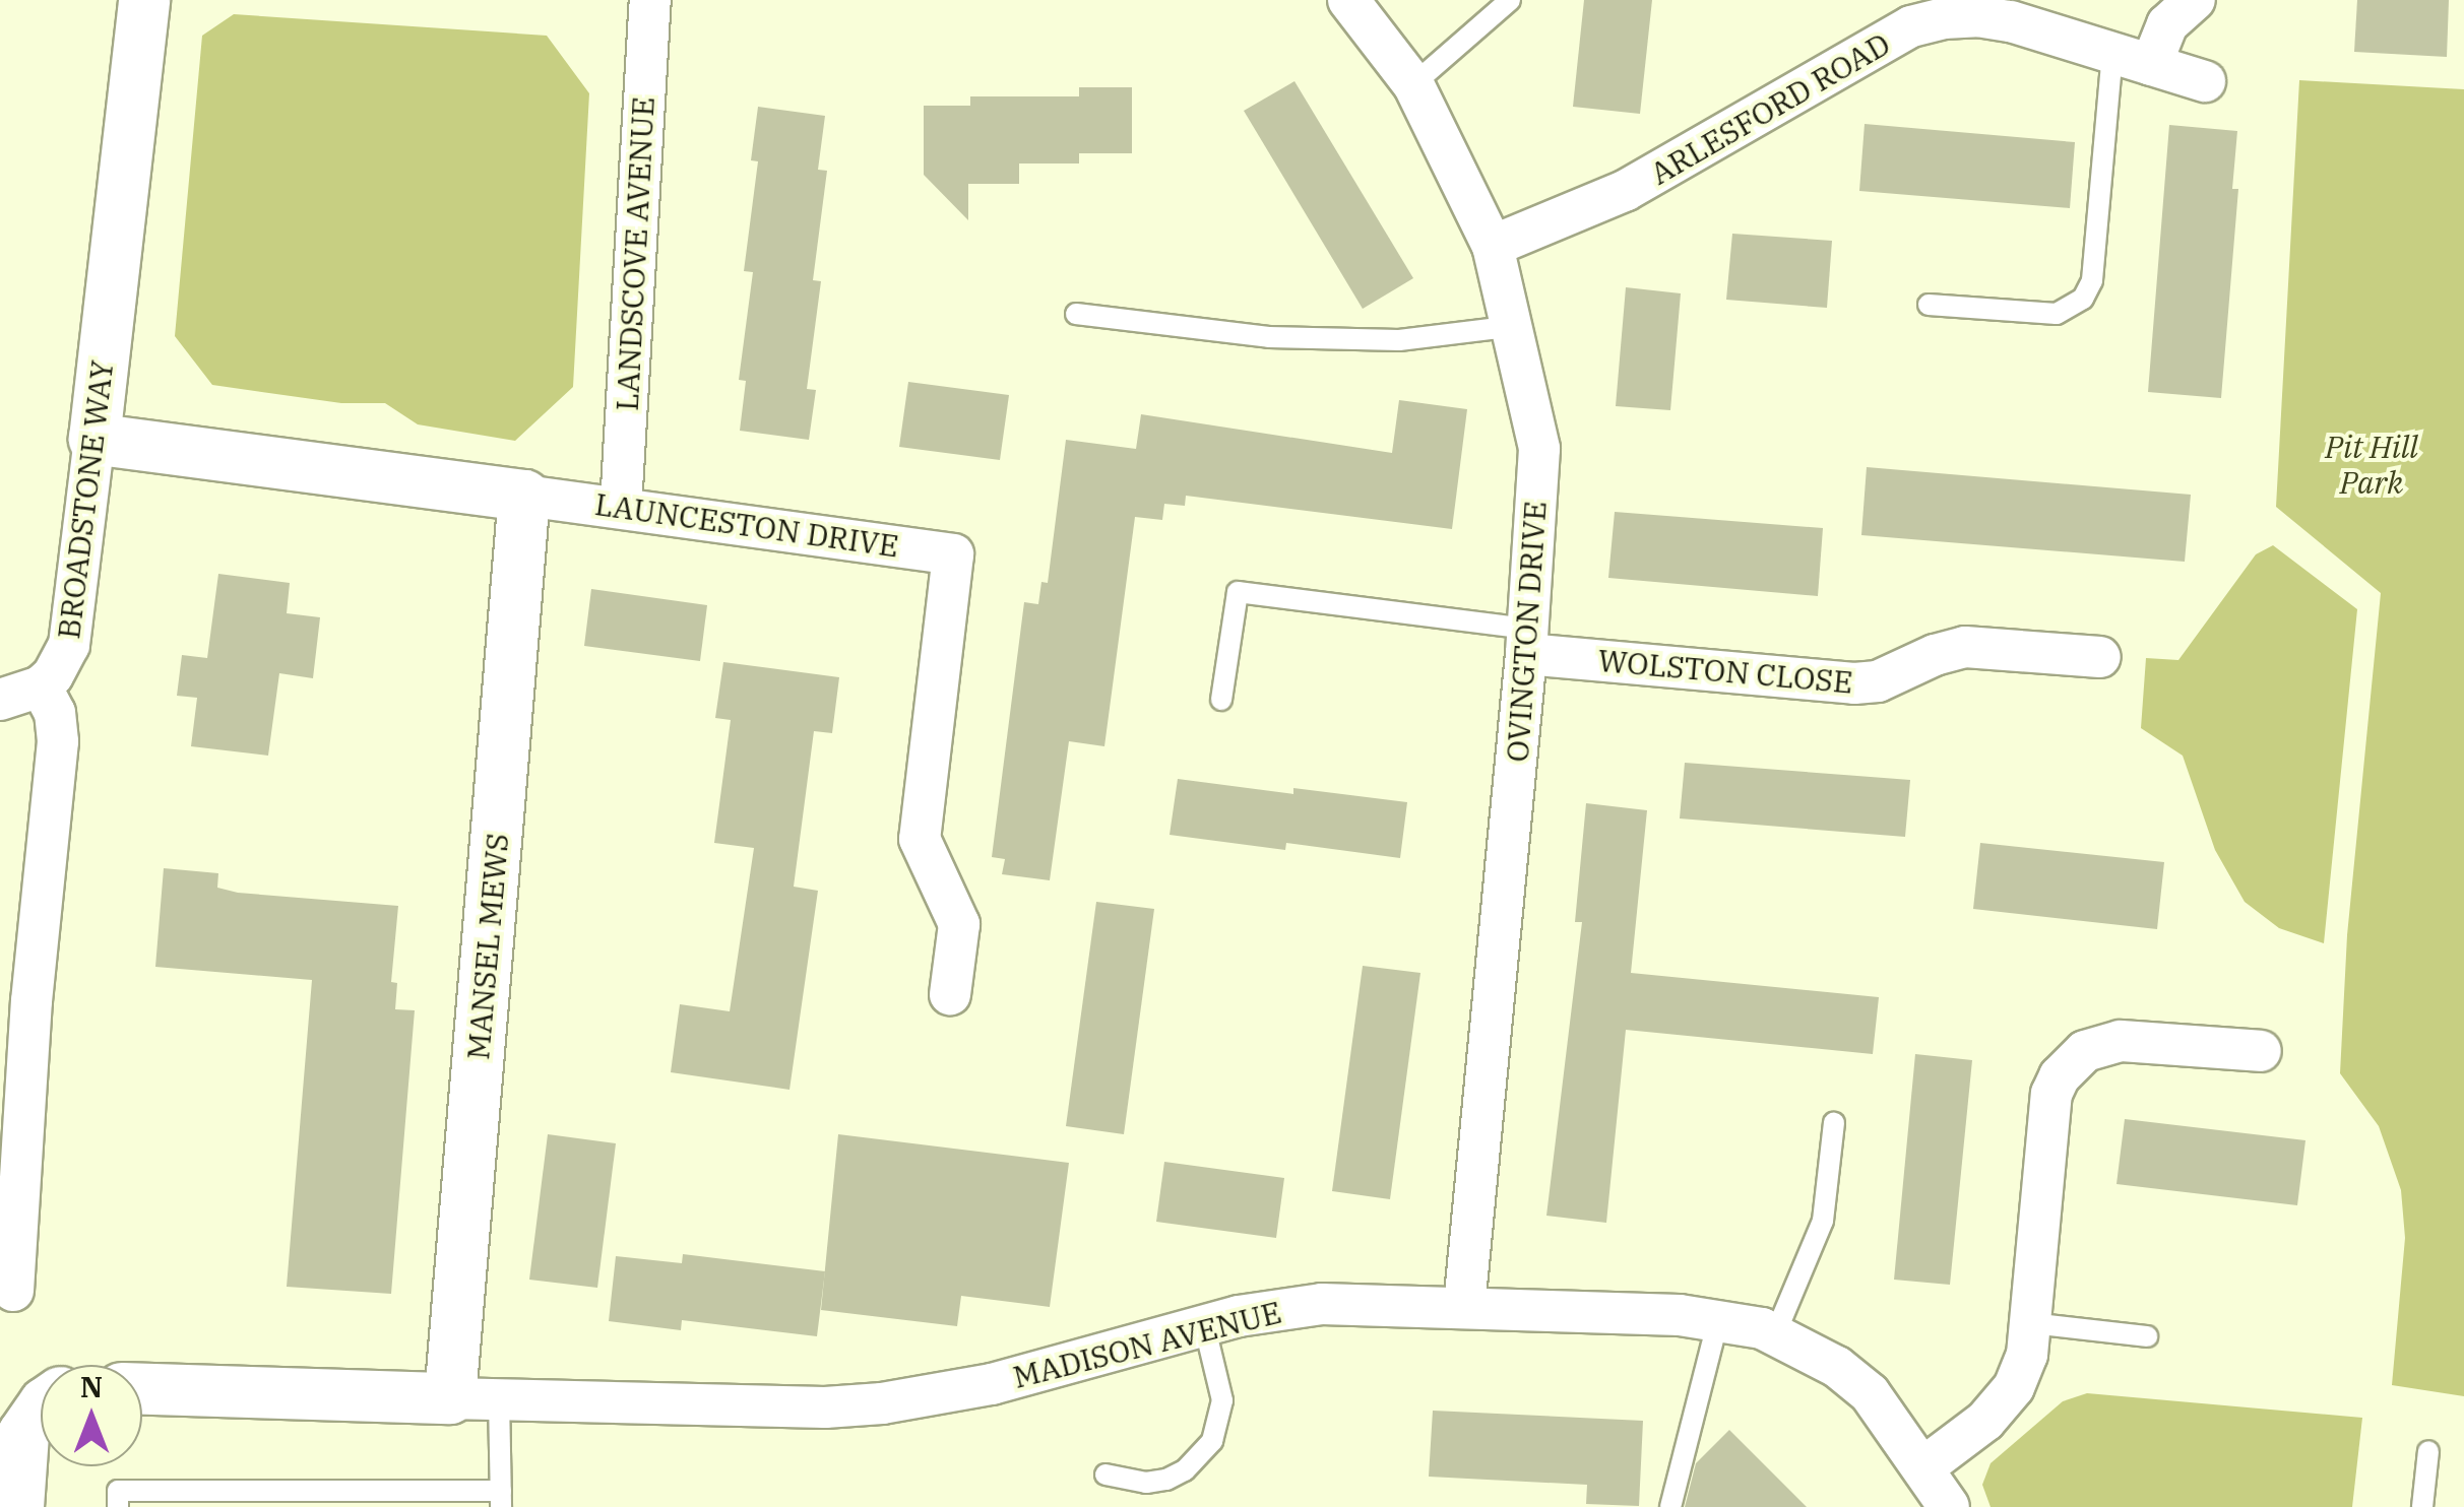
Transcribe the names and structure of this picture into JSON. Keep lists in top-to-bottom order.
{
  "streets": {
    "street": [
      "ARLESFORD ROAD",
      "LANDSCOVE AVENUE",
      "BROADSTONE WAY",
      "LAUNCESTON DRIVE",
      "OVINGTON DRIVE",
      "WOLSTON CLOSE",
      "MANSEL MEWS",
      "MADISON AVENUE"
    ]
  },
  "crossings": [
    ["ARLESFORD ROAD", "OVINGTON DRIVE"],
    ["LANDSCOVE AVENUE", "LAUNCESTON DRIVE"],
    ["BROADSTONE WAY", "LAUNCESTON DRIVE"],
    ["LAUNCESTON DRIVE", "MANSEL MEWS"],
    ["OVINGTON DRIVE", "WOLSTON CLOSE"],
    ["OVINGTON DRIVE", "MADISON AVENUE"],
    ["MANSEL MEWS", "MADISON AVENUE"]
  ],
  "parks": ["Pit Hill Park"],
  "north": "top"
}
